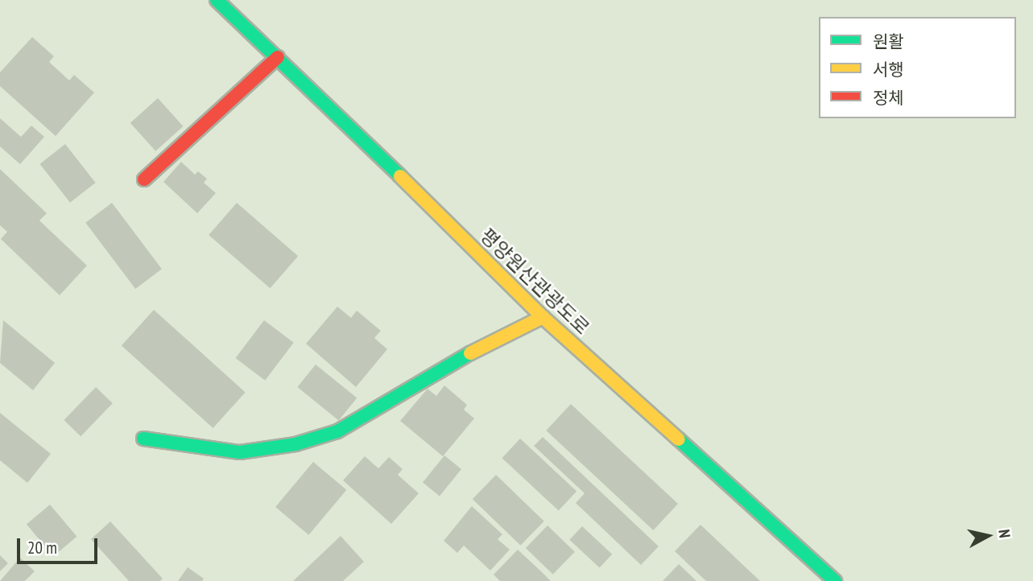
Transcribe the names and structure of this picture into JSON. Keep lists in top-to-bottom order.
{
  "streets": {
    "main road": ["평양원산관광도로"]
  },
  "legend": ["원활", "서행", "정체"],
  "scale_bar": "20 m",
  "north": "right"
}
